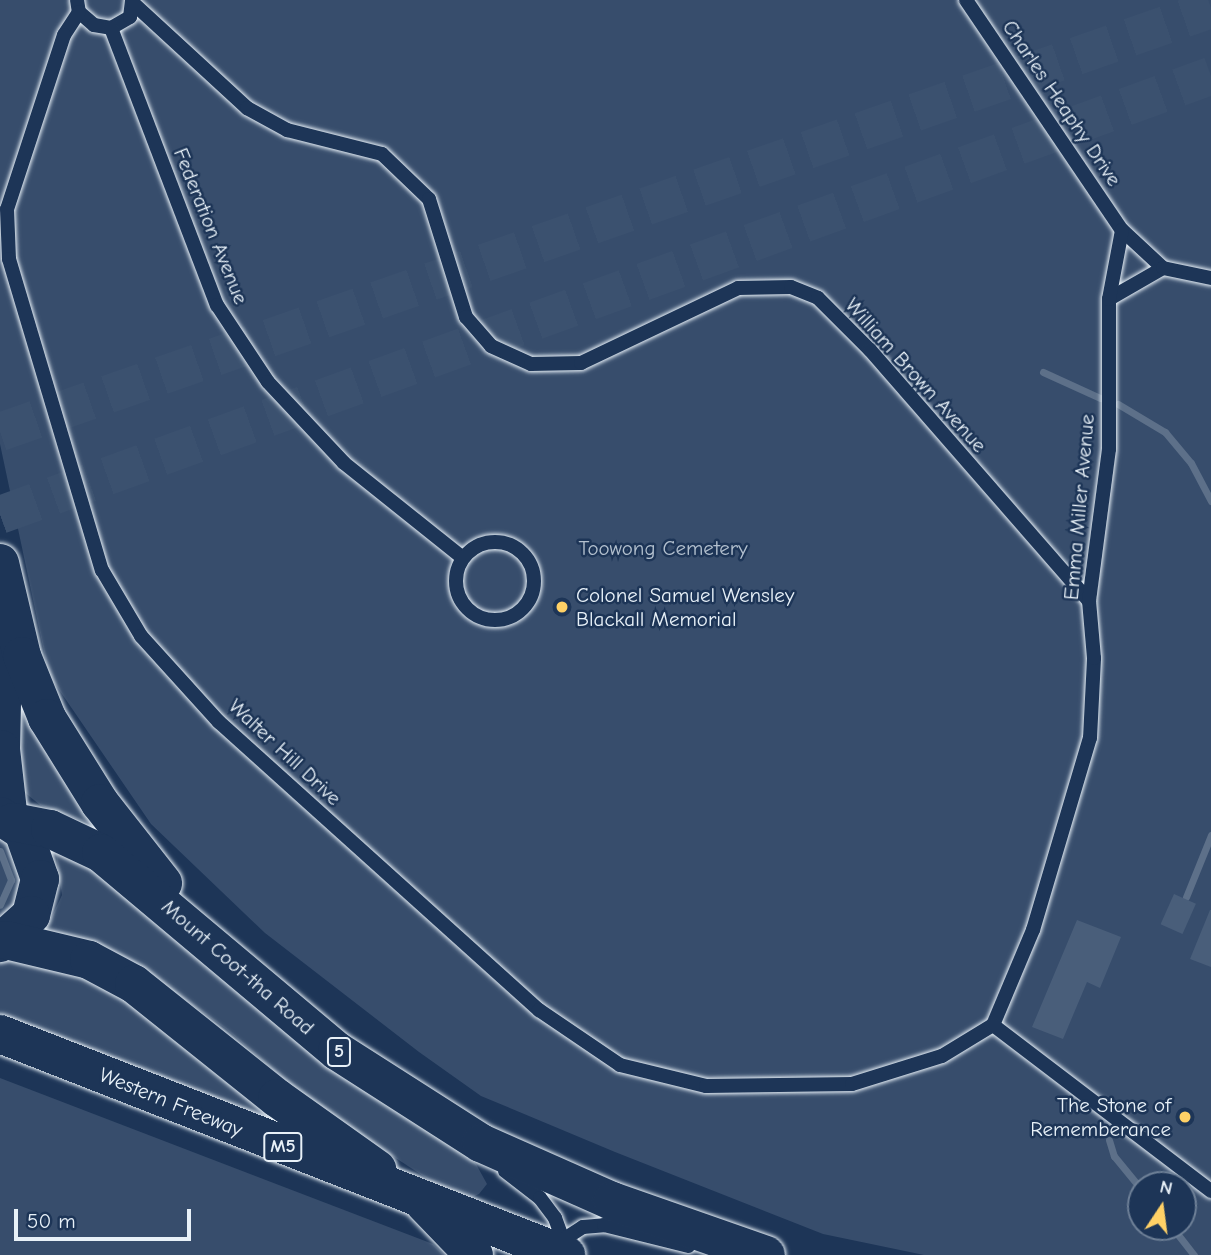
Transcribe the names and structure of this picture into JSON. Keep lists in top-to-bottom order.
{
  "streets": {
    "main road": [
      "Mount Coot-tha Road",
      "5",
      "Western Freeway",
      "M5"
    ],
    "lane": [
      "Charles Heaphy Drive",
      "Federation Avenue",
      "William Brown Avenue",
      "Emma Miller Avenue",
      "Walter Hill Drive"
    ]
  },
  "crossings": [
    ["Charles Heaphy Drive", "Emma Miller Avenue"],
    ["William Brown Avenue", "Emma Miller Avenue"],
    ["Emma Miller Avenue", "Walter Hill Drive"]
  ],
  "parks": ["Toowong Cemetery"],
  "places": ["Colonel Samuel Wensley Blackall Memorial", "The Stone of Rememberance"],
  "scale_bar": "50 m",
  "north": "top"
}
